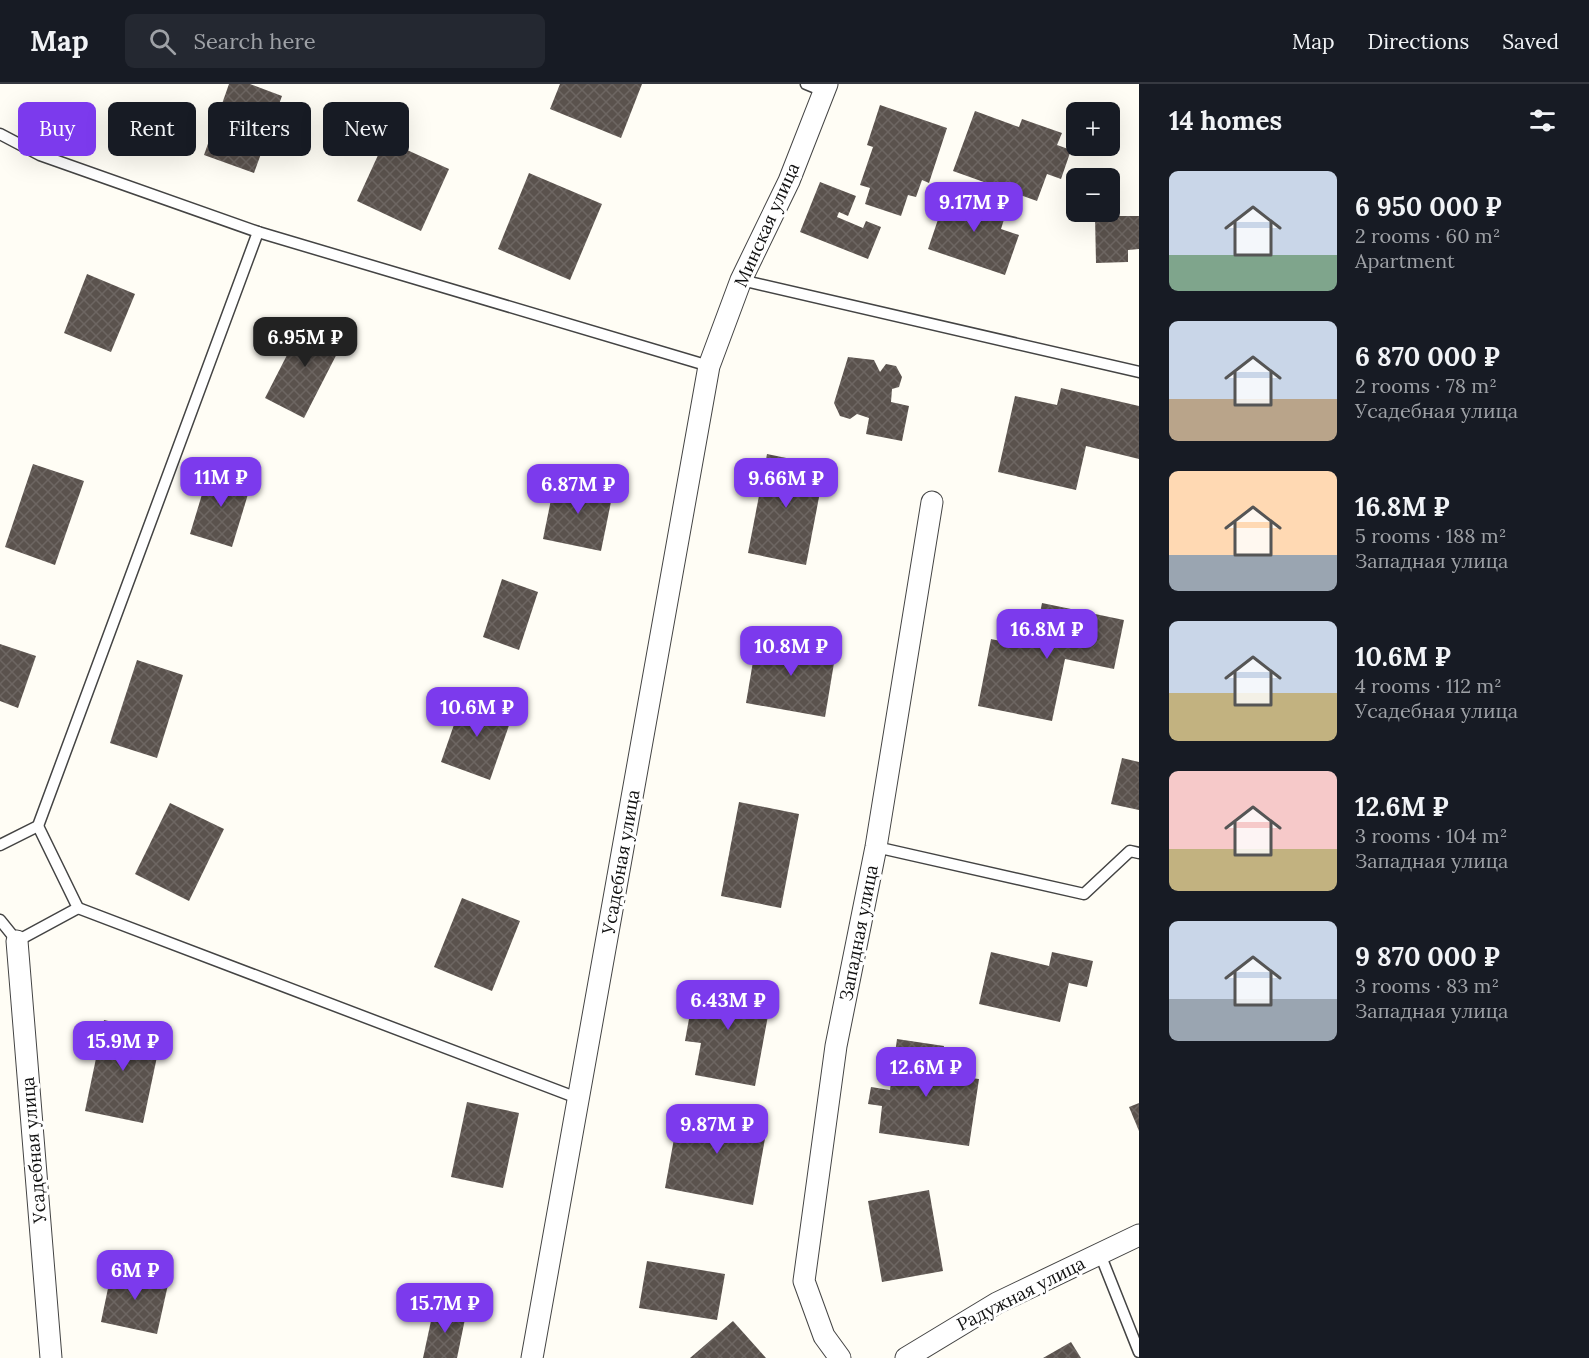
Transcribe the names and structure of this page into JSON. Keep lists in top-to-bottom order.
{
  "streets": {
    "street": [
      "Минская улица",
      "Усадебная улица",
      "Западная улица",
      "Радужная улица"
    ]
  },
  "crossings": [
    ["Минская улица", "Усадебная улица"]
  ],
  "page": {
    "header": "Map",
    "search": "Search here",
    "nav": ["Map", "Directions", "Saved"],
    "heading": "14 homes",
    "map_buttons": ["+", "−"],
    "chip": [
      "Buy",
      "Rent",
      "Filters",
      "New"
    ],
    "list": [
      {
        "name": "6 950 000 ₽",
        "note": "2 rooms · 60 m² · Apartment"
      },
      {
        "name": "6 870 000 ₽",
        "note": "2 rooms · 78 m² · Усадебная улица"
      },
      {
        "name": "16.8M ₽",
        "note": "5 rooms · 188 m² · Западная улица"
      },
      {
        "name": "10.6M ₽",
        "note": "4 rooms · 112 m² · Усадебная улица"
      },
      {
        "name": "12.6M ₽",
        "note": "3 rooms · 104 m² · Западная улица"
      },
      {
        "name": "9 870 000 ₽",
        "note": "3 rooms · 83 m² · Западная улица"
      }
    ],
    "price": [
      "9.17M ₽",
      "6.95M ₽",
      "11M ₽",
      "9.66M ₽",
      "6.87M ₽",
      "16.8M ₽",
      "10.8M ₽",
      "10.6M ₽",
      "6.43M ₽",
      "15.9M ₽",
      "12.6M ₽",
      "9.87M ₽",
      "6M ₽",
      "15.7M ₽"
    ]
  }
}
